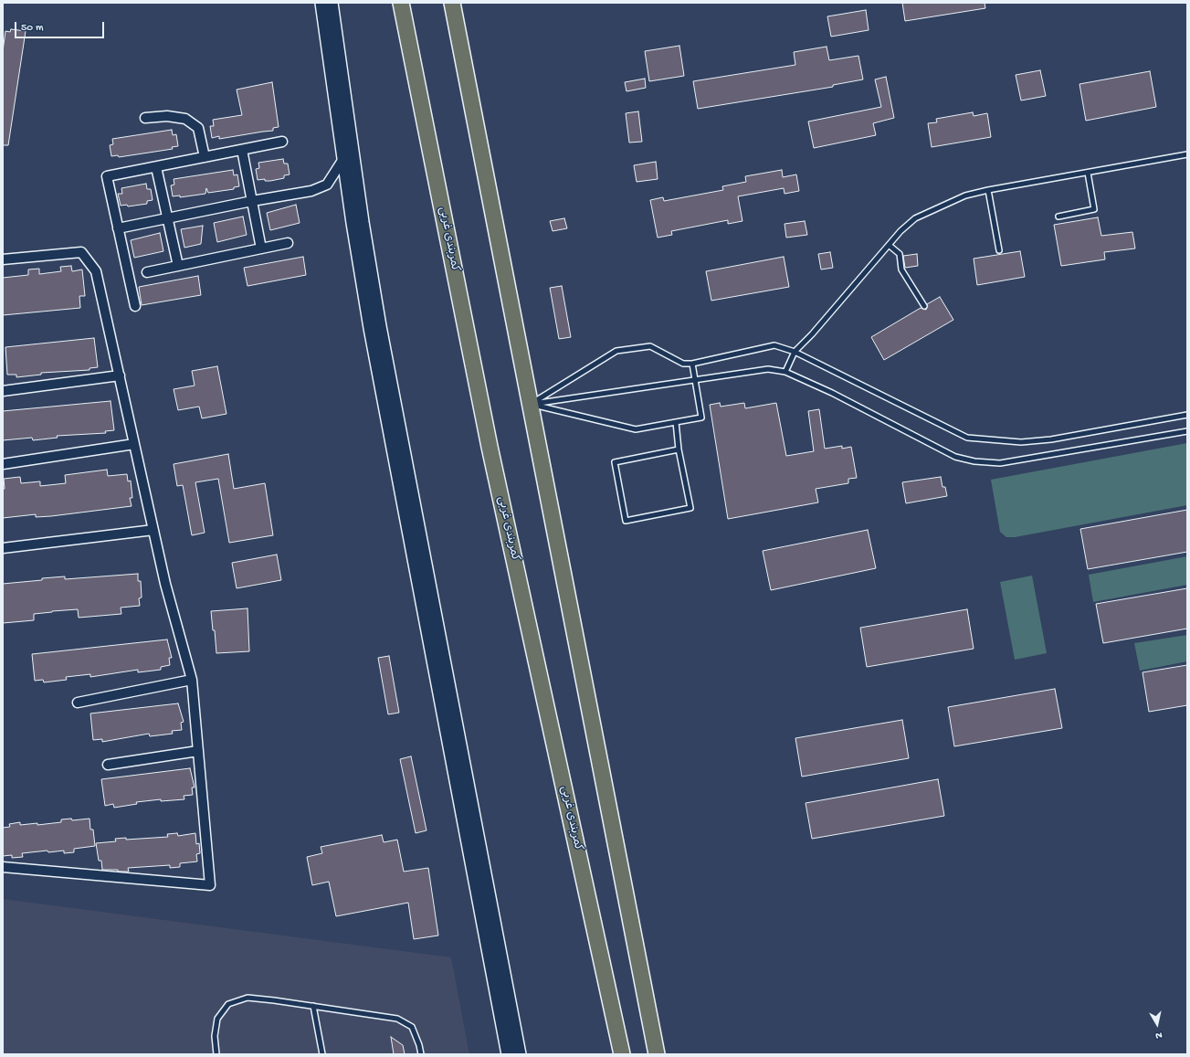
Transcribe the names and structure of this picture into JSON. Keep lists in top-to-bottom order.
{
  "streets": {
    "highway": ["کمربندی غربی"]
  },
  "scale_bar": "50 m",
  "north": "bottom"
}
